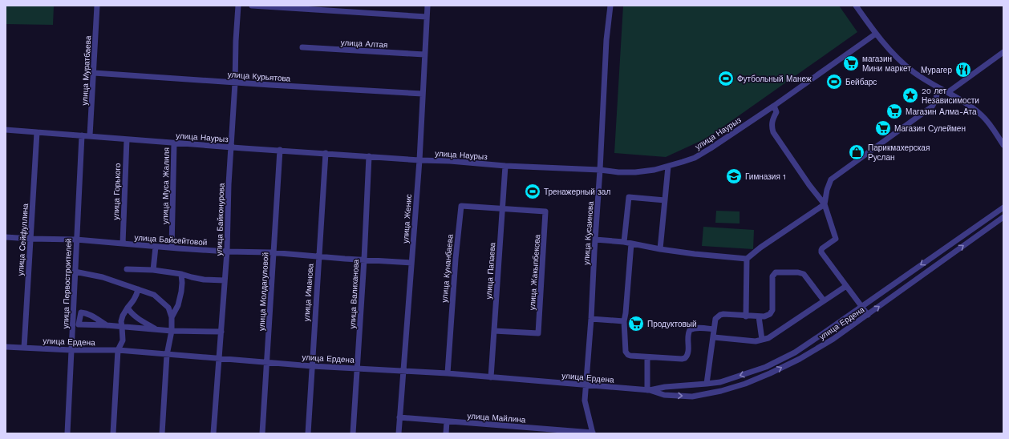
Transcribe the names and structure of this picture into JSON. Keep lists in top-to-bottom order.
{
  "streets": {
    "street": [
      "улица Алтая",
      "улица Муратбаева",
      "улица Курьятова",
      "улица Наурыз",
      "улица Муса Жалиля",
      "улица Горького",
      "улица Женис",
      "улица Байконурова",
      "улица Кусаинова",
      "улица Сейфуллина",
      "улица Байсейтовой",
      "улица Кунанбаева",
      "улица Папаева",
      "улица Жакыпбекова",
      "улица Первостроителей",
      "улица Молдагуловой",
      "улица Иманова",
      "улица Валиханова",
      "улица Ердена",
      "улица Майлина"
    ]
  },
  "crossings": [
    ["улица Алтая", "улица Женис"],
    ["улица Муратбаева", "улица Курьятова"],
    ["улица Муратбаева", "улица Наурыз"],
    ["улица Курьятова", "улица Женис"],
    ["улица Курьятова", "улица Байконурова"],
    ["улица Наурыз", "улица Муса Жалиля"],
    ["улица Наурыз", "улица Горького"],
    ["улица Наурыз", "улица Женис"],
    ["улица Наурыз", "улица Байконурова"],
    ["улица Наурыз", "улица Кусаинова"],
    ["улица Наурыз", "улица Сейфуллина"],
    ["улица Наурыз", "улица Папаева"],
    ["улица Наурыз", "улица Первостроителей"],
    ["улица Наурыз", "улица Молдагуловой"],
    ["улица Наурыз", "улица Иманова"],
    ["улица Наурыз", "улица Валиханова"],
    ["улица Муса Жалиля", "улица Байсейтовой"],
    ["улица Горького", "улица Байсейтовой"],
    ["улица Женис", "улица Байсейтовой"],
    ["улица Женис", "улица Ердена"],
    ["улица Женис", "улица Майлина"],
    ["улица Байконурова", "улица Байсейтовой"],
    ["улица Байконурова", "улица Ердена"],
    ["улица Кусаинова", "улица Ердена"],
    ["улица Кусаинова", "улица Майлина"],
    ["улица Сейфуллина", "улица Байсейтовой"],
    ["улица Сейфуллина", "улица Ердена"],
    ["улица Байсейтовой", "улица Первостроителей"],
    ["улица Байсейтовой", "улица Молдагуловой"],
    ["улица Байсейтовой", "улица Иманова"],
    ["улица Байсейтовой", "улица Валиханова"],
    ["улица Кунанбаева", "улица Папаева"],
    ["улица Кунанбаева", "улица Жакыпбекова"],
    ["улица Кунанбаева", "улица Ердена"],
    ["улица Папаева", "улица Жакыпбекова"],
    ["улица Папаева", "улица Ердена"],
    ["улица Первостроителей", "улица Ердена"],
    ["улица Молдагуловой", "улица Ердена"],
    ["улица Иманова", "улица Ердена"],
    ["улица Валиханова", "улица Ердена"]
  ],
  "places": {
    "supermarket": [
      "магазин Мини маркет",
      "Магазин Алма-Ата",
      "Магазин Сулеймен",
      "Продуктовый"
    ],
    "restaurant": ["Мурагер"],
    "sports": ["Футбольный Манеж", "Бейбарс", "Тренажерный зал"],
    "place": ["20 лет Независимости"],
    "shop": ["Парикмахерская Руслан"],
    "school or university": ["Гимназия 1"]
  }
}
